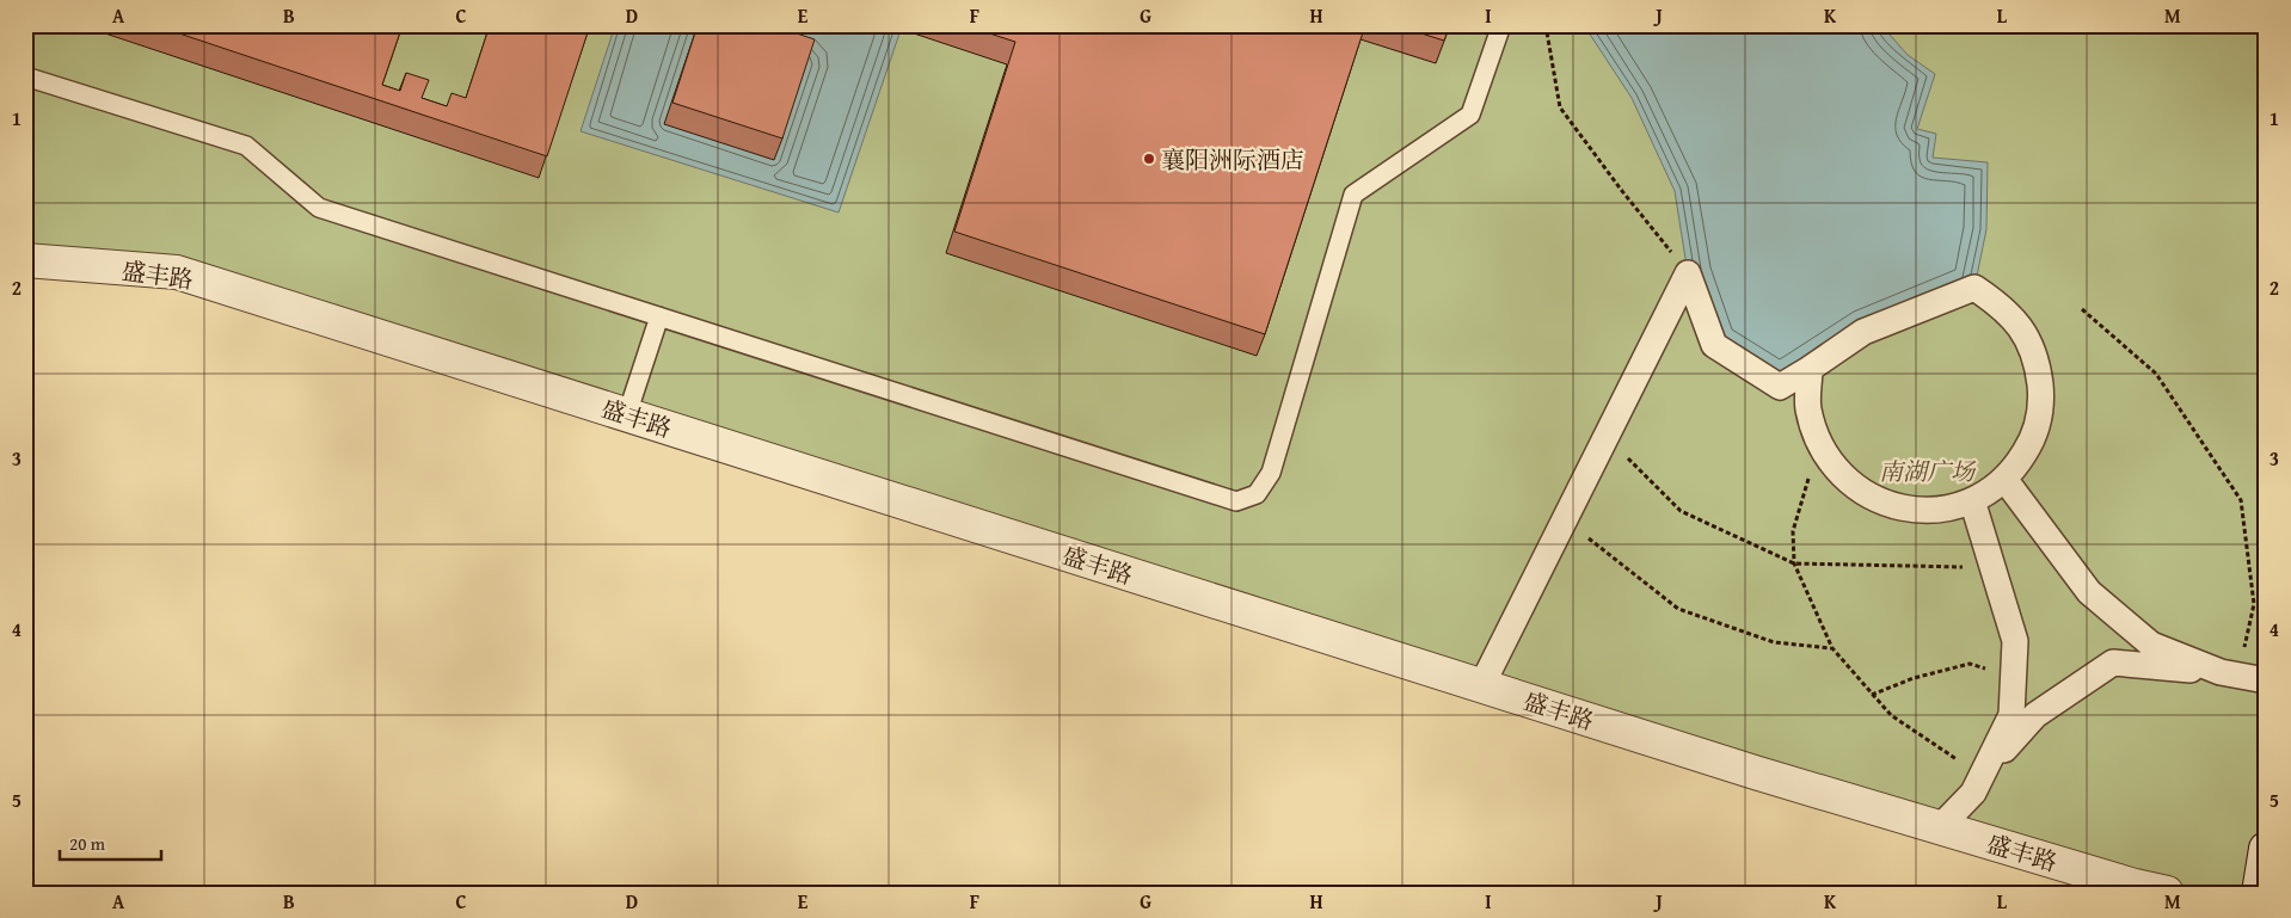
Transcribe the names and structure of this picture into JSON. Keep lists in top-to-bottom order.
{
  "streets": {
    "street": ["盛丰路"]
  },
  "parks": ["南湖广场"],
  "places": ["襄阳洲际酒店"],
  "scale_bar": "20 m",
  "grid": {
    "columns": [
      "A",
      "B",
      "C",
      "D",
      "E",
      "F",
      "G",
      "H",
      "I",
      "J",
      "K",
      "L",
      "M"
    ],
    "rows": [
      "1",
      "2",
      "3",
      "4",
      "5"
    ]
  }
}
